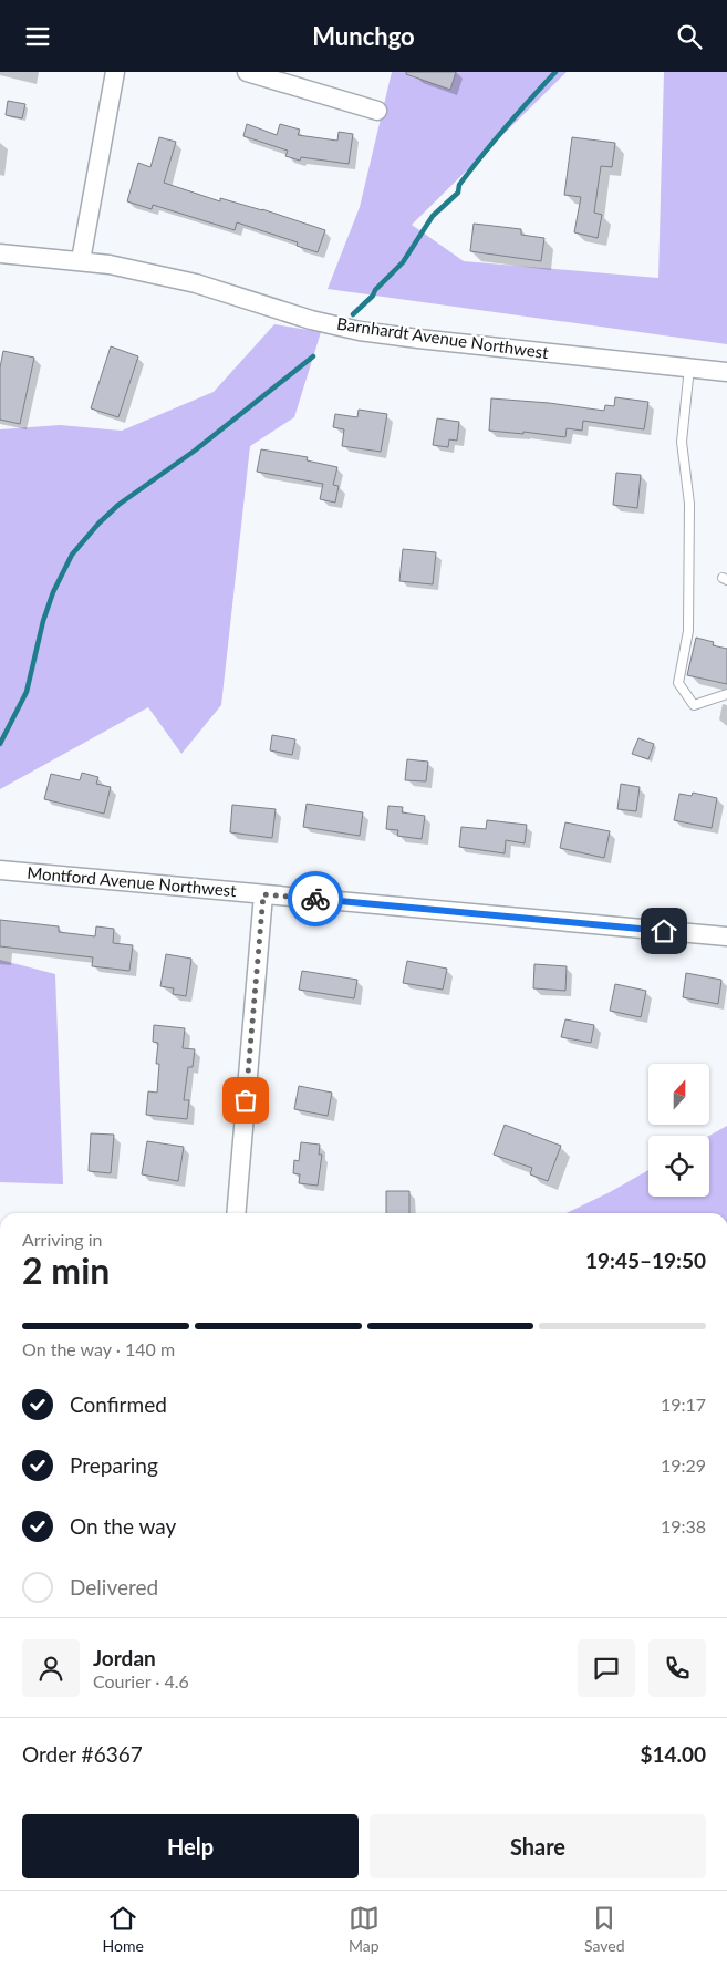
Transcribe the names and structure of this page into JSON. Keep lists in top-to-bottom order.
{
  "streets": {
    "street": ["Barnhardt Avenue Northwest", "Montford Avenue Northwest"]
  },
  "north": "top",
  "page": {
    "header": "Munchgo",
    "heading": ["2 min", "Arriving in", "19:45–19:50"],
    "panel": [
      "Jordan",
      "Courier · 4.6",
      "Order #6367",
      "$14.00"
    ],
    "bar": "On the way · 140 m",
    "list": [
      ["Confirmed", "19:17"],
      ["Preparing", "19:29"],
      ["On the way", "19:38"],
      "Delivered"
    ],
    "buttons": ["Help", "Share"],
    "tabs": ["Home", "Map", "Saved"]
  }
}
